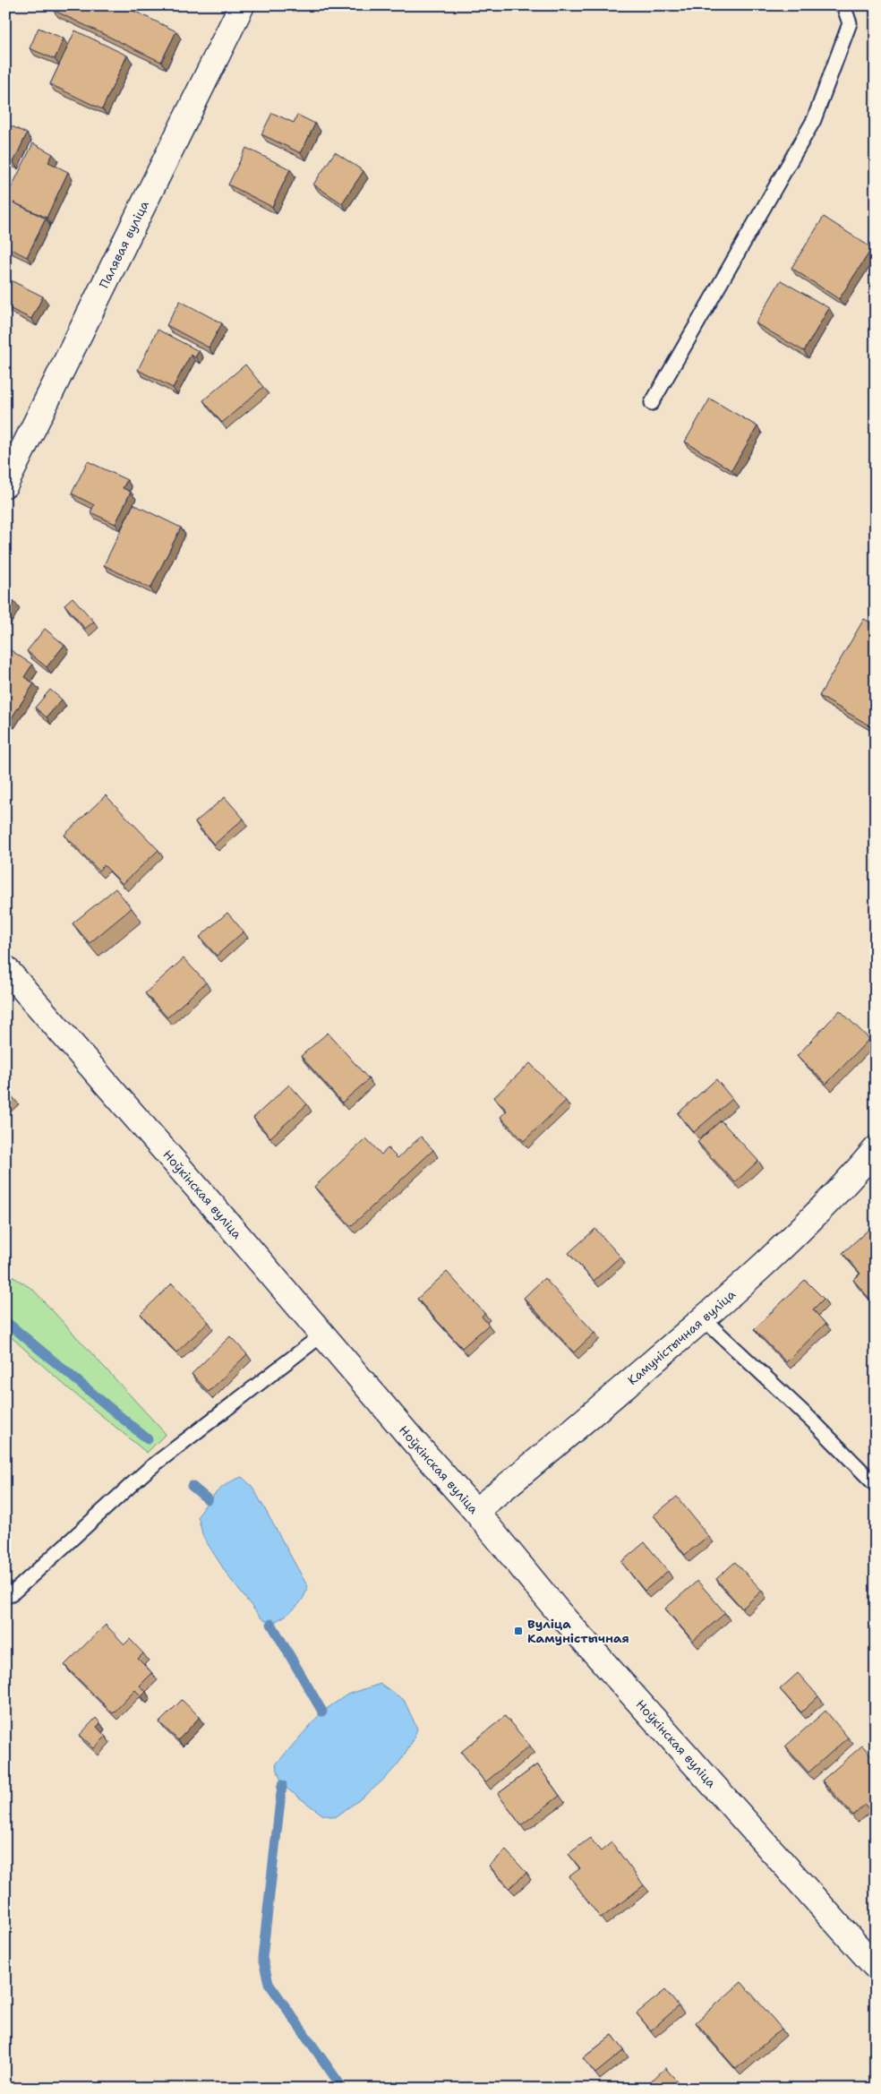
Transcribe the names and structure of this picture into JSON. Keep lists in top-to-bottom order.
{
  "streets": {
    "main road": ["Палявая вуліца", "Ноўкінская вуліца", "Камуністычная вуліца"]
  },
  "crossings": [
    ["Ноўкінская вуліца", "Камуністычная вуліца"]
  ],
  "places": {
    "transit": ["Вуліца Камуністычная"]
  }
}
